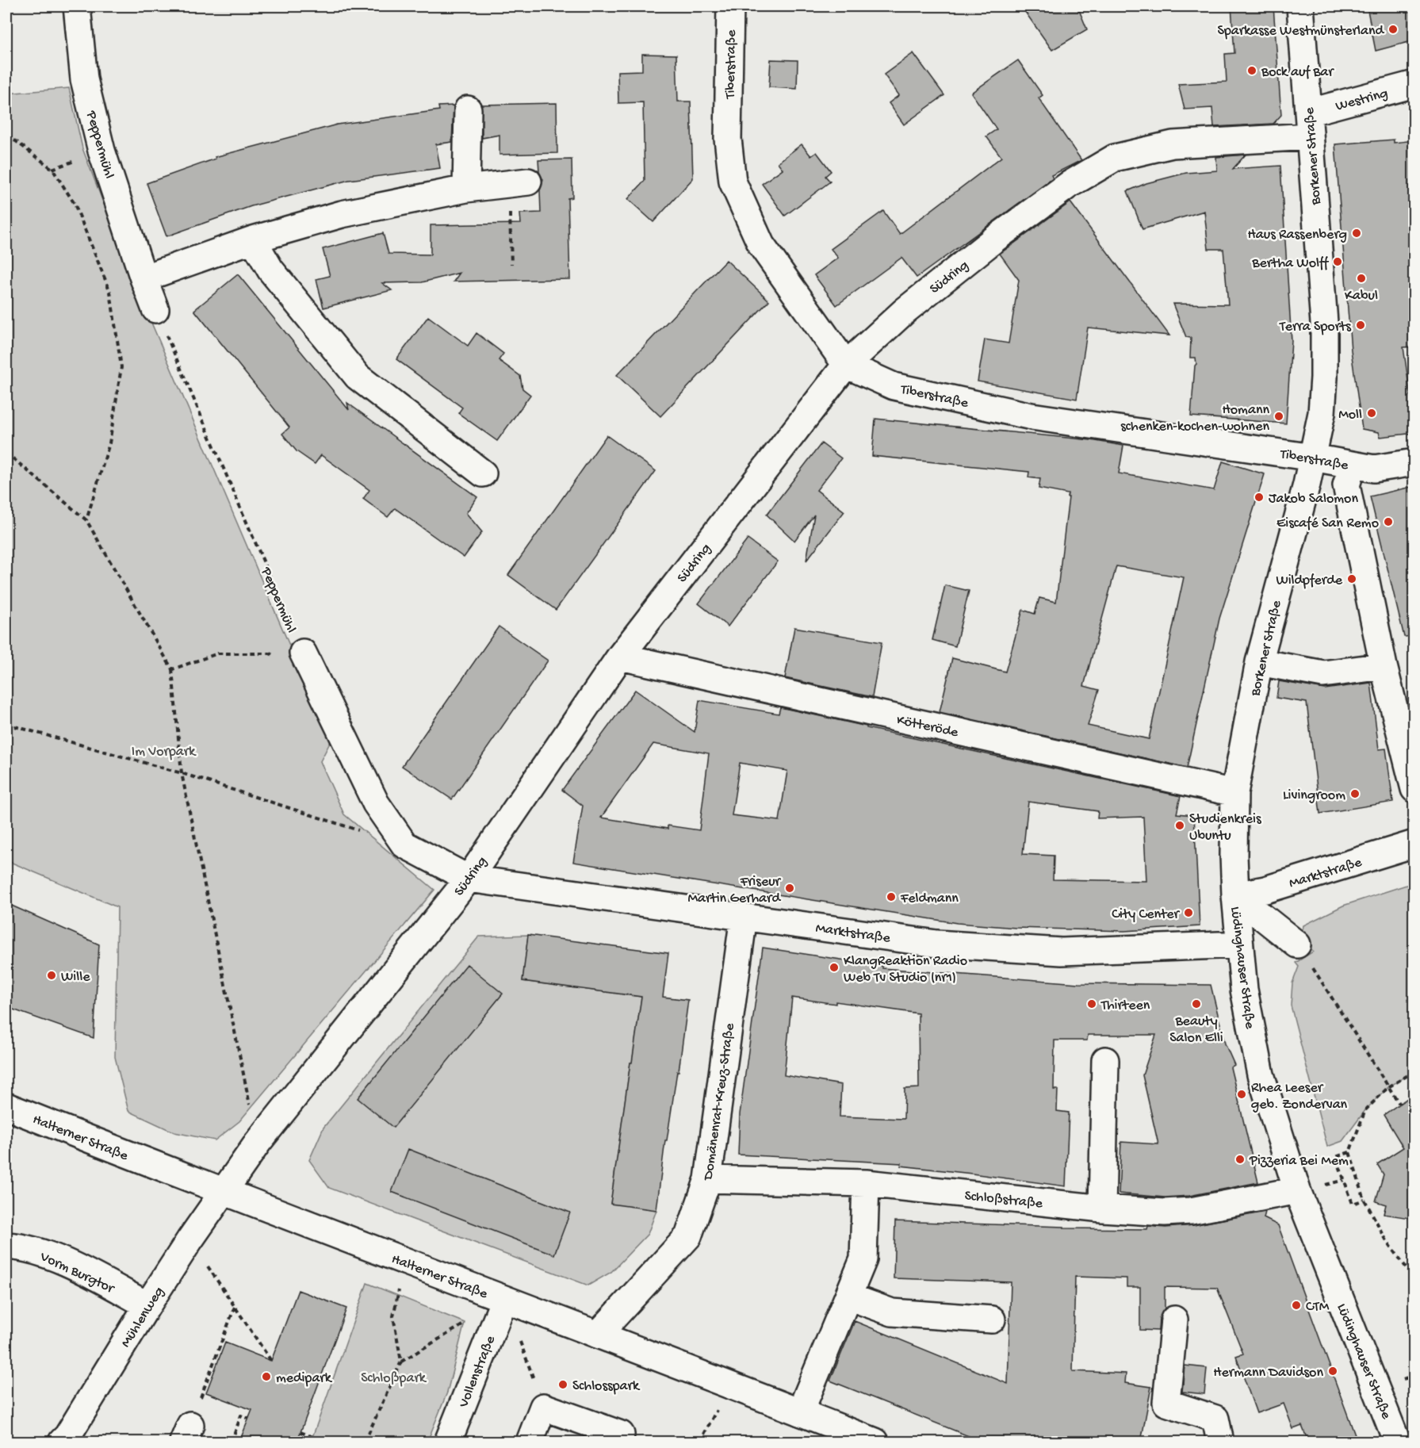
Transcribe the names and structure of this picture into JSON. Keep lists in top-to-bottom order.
{
  "streets": {
    "street": [
      "Tiberstraße",
      "Westring",
      "Peppermühl",
      "Borkener Straße",
      "Südring",
      "Kötteröde",
      "Marktstraße",
      "Lüdinghauser Straße",
      "Domänenrat-Kreuz-Straße",
      "Halterner Straße",
      "Schloßstraße",
      "Vorm Burgtor",
      "Mühlenweg",
      "Vollenstraße"
    ]
  },
  "crossings": [
    ["Tiberstraße", "Borkener Straße"],
    ["Tiberstraße", "Südring"],
    ["Westring", "Borkener Straße"],
    ["Westring", "Südring"],
    ["Borkener Straße", "Südring"],
    ["Borkener Straße", "Kötteröde"],
    ["Borkener Straße", "Marktstraße"],
    ["Borkener Straße", "Lüdinghauser Straße"],
    ["Südring", "Kötteröde"],
    ["Südring", "Marktstraße"],
    ["Südring", "Halterner Straße"],
    ["Südring", "Mühlenweg"],
    ["Marktstraße", "Lüdinghauser Straße"],
    ["Marktstraße", "Domänenrat-Kreuz-Straße"],
    ["Lüdinghauser Straße", "Schloßstraße"],
    ["Domänenrat-Kreuz-Straße", "Halterner Straße"],
    ["Domänenrat-Kreuz-Straße", "Schloßstraße"],
    ["Halterner Straße", "Mühlenweg"],
    ["Halterner Straße", "Vollenstraße"],
    ["Vorm Burgtor", "Mühlenweg"]
  ],
  "parks": ["Im Vorpark", "Schloßpark"],
  "places": [
    "Sparkasse Westmünsterland",
    "Bock auf Bar",
    "Haus Rassenberg",
    "Bertha Wolff",
    "Kabul",
    "Terra Sports",
    "Moll",
    "Homann schenken-kochen-wohnen",
    "Jakob Salomon",
    "Eiscafé San Remo",
    "Wildpferde",
    "Livingroom",
    "Studienkreis Ubuntu",
    "Friseur Martin Gerhard",
    "Feldmann",
    "City Center",
    "KlangReaktion Radio Web Tv Studio (nr1)",
    "Wille",
    "Thirteen",
    "Beauty Salon Elli",
    "Rhea Leeser geb. Zondervan",
    "Pizzeria Bei Mem",
    "CTM",
    "Hermann Davidson",
    "medipark",
    "Schlosspark"
  ]
}
